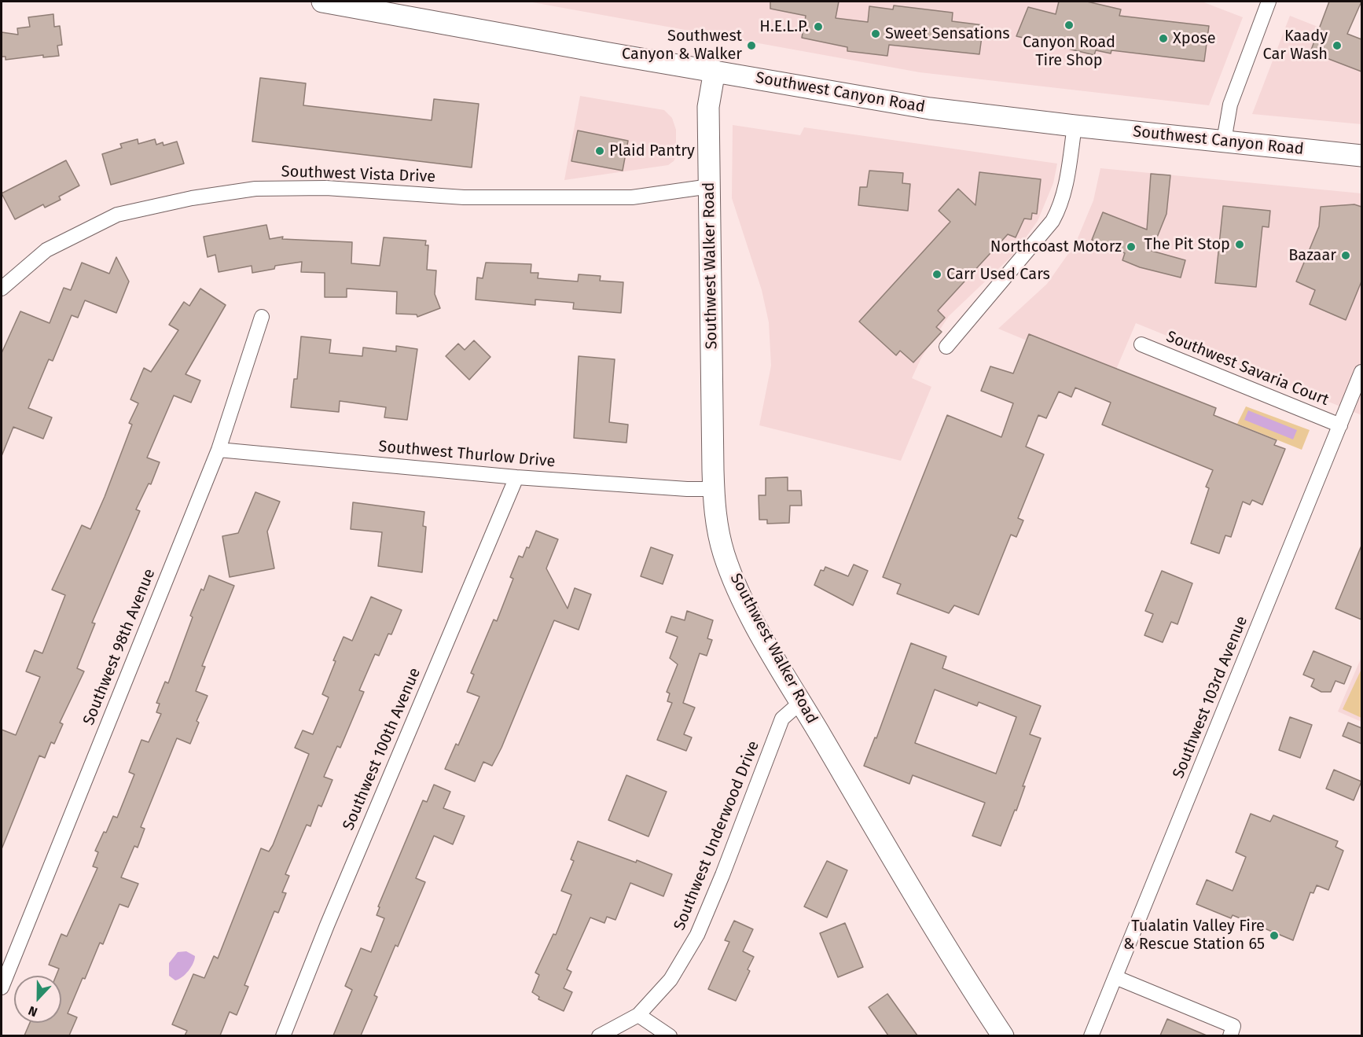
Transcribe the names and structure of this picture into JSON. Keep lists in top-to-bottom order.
{
  "streets": {
    "main road": ["Southwest Canyon Road", "Southwest Walker Road"],
    "street": [
      "Southwest Vista Drive",
      "Southwest Savaria Court",
      "Southwest Thurlow Drive",
      "Southwest 98th Avenue",
      "Southwest 103rd Avenue",
      "Southwest 100th Avenue",
      "Southwest Underwood Drive"
    ]
  },
  "crossings": [
    ["Southwest Canyon Road", "Southwest Walker Road"],
    ["Southwest Vista Drive", "Southwest Walker Road"],
    ["Southwest Walker Road", "Southwest Thurlow Drive"],
    ["Southwest Walker Road", "Southwest Underwood Drive"],
    ["Southwest Savaria Court", "Southwest 103rd Avenue"],
    ["Southwest Thurlow Drive", "Southwest 98th Avenue"],
    ["Southwest Thurlow Drive", "Southwest 100th Avenue"]
  ],
  "places": [
    "Canyon Road Tire Shop",
    "H.E.L.P.",
    "Sweet Sensations",
    "Xpose",
    "Southwest Canyon & Walker",
    "Kaady Car Wash",
    "Plaid Pantry",
    "The Pit Stop",
    "Northcoast Motorz",
    "Bazaar",
    "Carr Used Cars",
    "Tualatin Valley Fire & Rescue Station 65"
  ],
  "north": "bottom"
}
